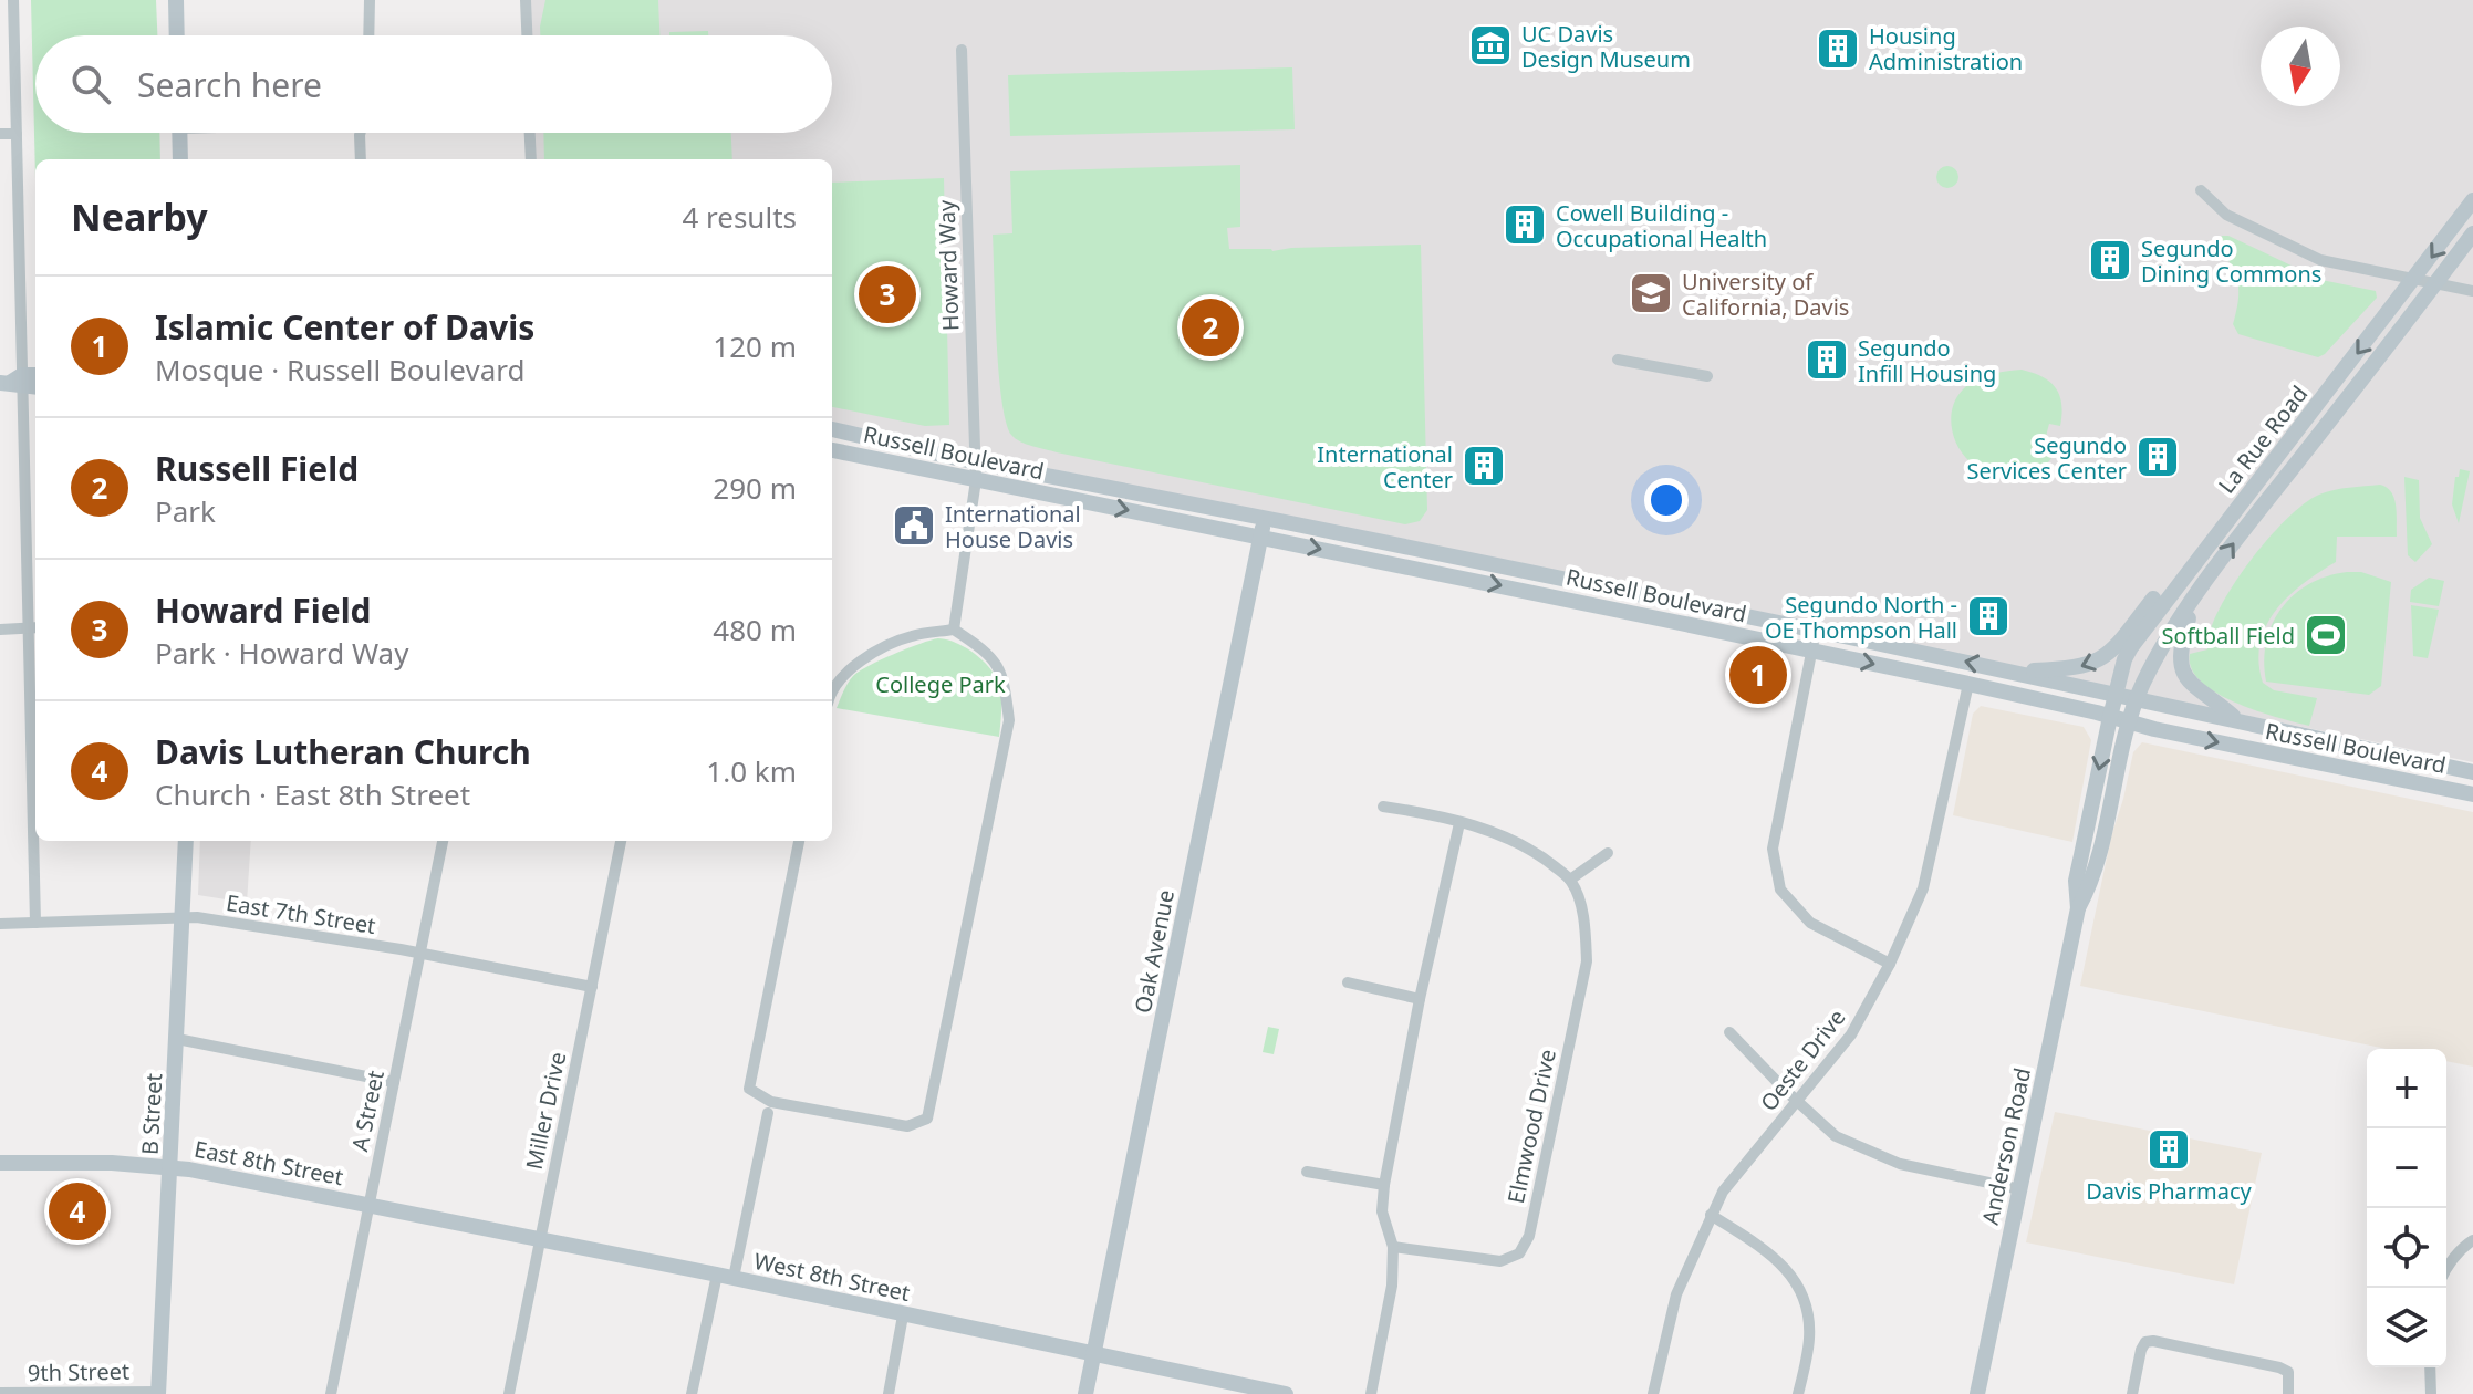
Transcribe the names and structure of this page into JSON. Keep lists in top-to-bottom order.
{
  "streets": {
    "main road": [
      "La Rue Road",
      "Russell Boulevard",
      "Oak Avenue",
      "B Street",
      "Anderson Road",
      "East 8th Street",
      "West 8th Street"
    ],
    "street": [
      "Howard Way",
      "East 7th Street",
      "Oeste Drive",
      "A Street",
      "Miller Drive",
      "Elmwood Drive",
      "9th Street"
    ]
  },
  "crossings": [
    ["Howard Way", "Russell Boulevard"],
    ["La Rue Road", "Russell Boulevard"],
    ["La Rue Road", "Anderson Road"],
    ["Russell Boulevard", "Oak Avenue"],
    ["Russell Boulevard", "Oeste Drive"],
    ["Russell Boulevard", "Anderson Road"],
    ["East 7th Street", "A Street"],
    ["East 7th Street", "Miller Drive"],
    ["East 7th Street", "B Street"],
    ["Oak Avenue", "West 8th Street"],
    ["A Street", "East 8th Street"],
    ["A Street", "West 8th Street"],
    ["Miller Drive", "West 8th Street"],
    ["B Street", "East 8th Street"],
    ["B Street", "9th Street"],
    ["East 8th Street", "West 8th Street"]
  ],
  "parks": ["College Park"],
  "places": {
    "museum": ["UC Davis Design Museum"],
    "building": [
      "Housing Administration",
      "Cowell Building - Occupational Health",
      "Segundo Dining Commons",
      "Segundo Infill Housing",
      "Segundo Services Center",
      "International Center",
      "Segundo North - OE Thompson Hall",
      "Davis Pharmacy"
    ],
    "school or university": ["University of California, Davis"],
    "public building": ["International House Davis"],
    "sports": ["Softball Field"]
  },
  "north": "bottom",
  "page": {
    "search": "Search here",
    "heading": ["Nearby", "4 results"],
    "pins": [
      "3",
      "2",
      "1",
      "4"
    ],
    "list": [
      {
        "mark": "1",
        "name": "Islamic Center of Davis",
        "note": "Mosque · Russell Boulevard",
        "value": "120 m"
      },
      {
        "mark": "2",
        "name": "Russell Field",
        "note": "Park",
        "value": "290 m"
      },
      {
        "mark": "3",
        "name": "Howard Field",
        "note": "Park · Howard Way",
        "value": "480 m"
      },
      {
        "mark": "4",
        "name": "Davis Lutheran Church",
        "note": "Church · East 8th Street",
        "value": "1.0 km"
      }
    ],
    "map_buttons": ["+", "−"]
  }
}
